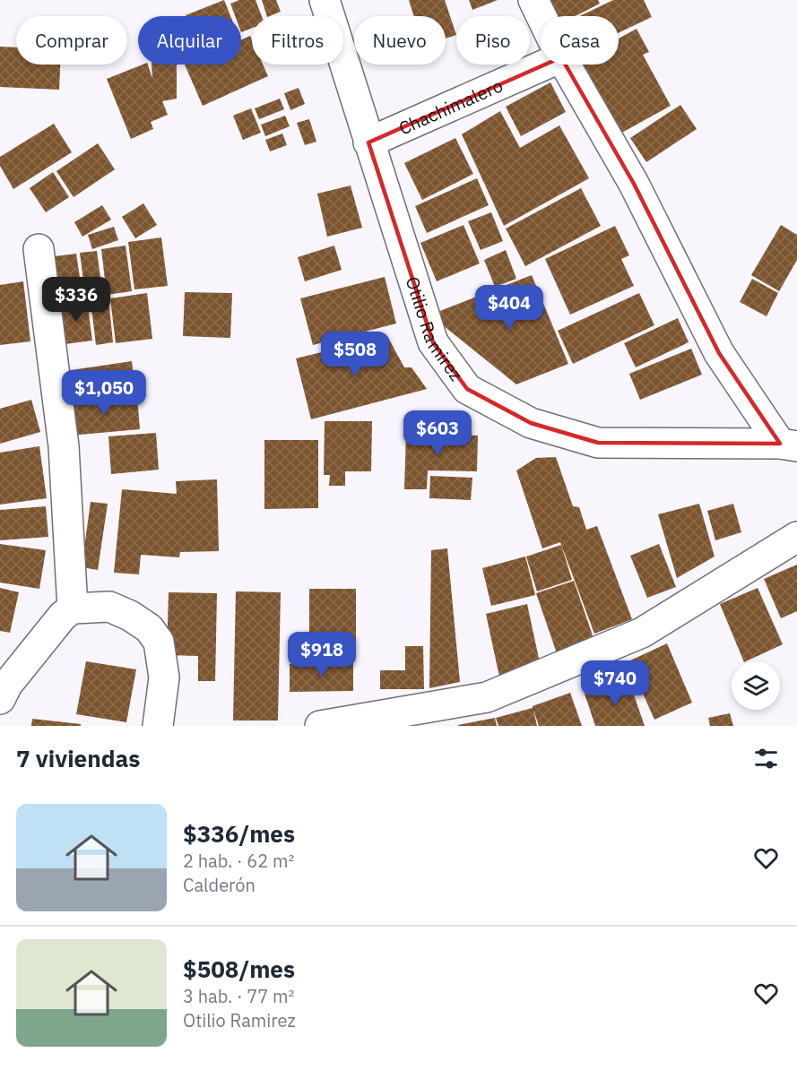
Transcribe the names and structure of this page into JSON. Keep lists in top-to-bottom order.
{
  "streets": {
    "street": ["Chachimalero", "Otilio Ramirez"]
  },
  "crossings": [
    ["Chachimalero", "Otilio Ramirez"]
  ],
  "page": {
    "chip": [
      "Comprar",
      "Alquilar",
      "Filtros",
      "Nuevo",
      "Piso",
      "Casa"
    ],
    "price": [
      "$336",
      "$404",
      "$508",
      "$1,050",
      "$603",
      "$918",
      "$740"
    ],
    "heading": "7 viviendas",
    "list": [
      {
        "name": "$336/mes",
        "note": "2 hab. · 62 m² · Calderón"
      },
      {
        "name": "$508/mes",
        "note": "3 hab. · 77 m² · Otilio Ramirez"
      }
    ]
  }
}
